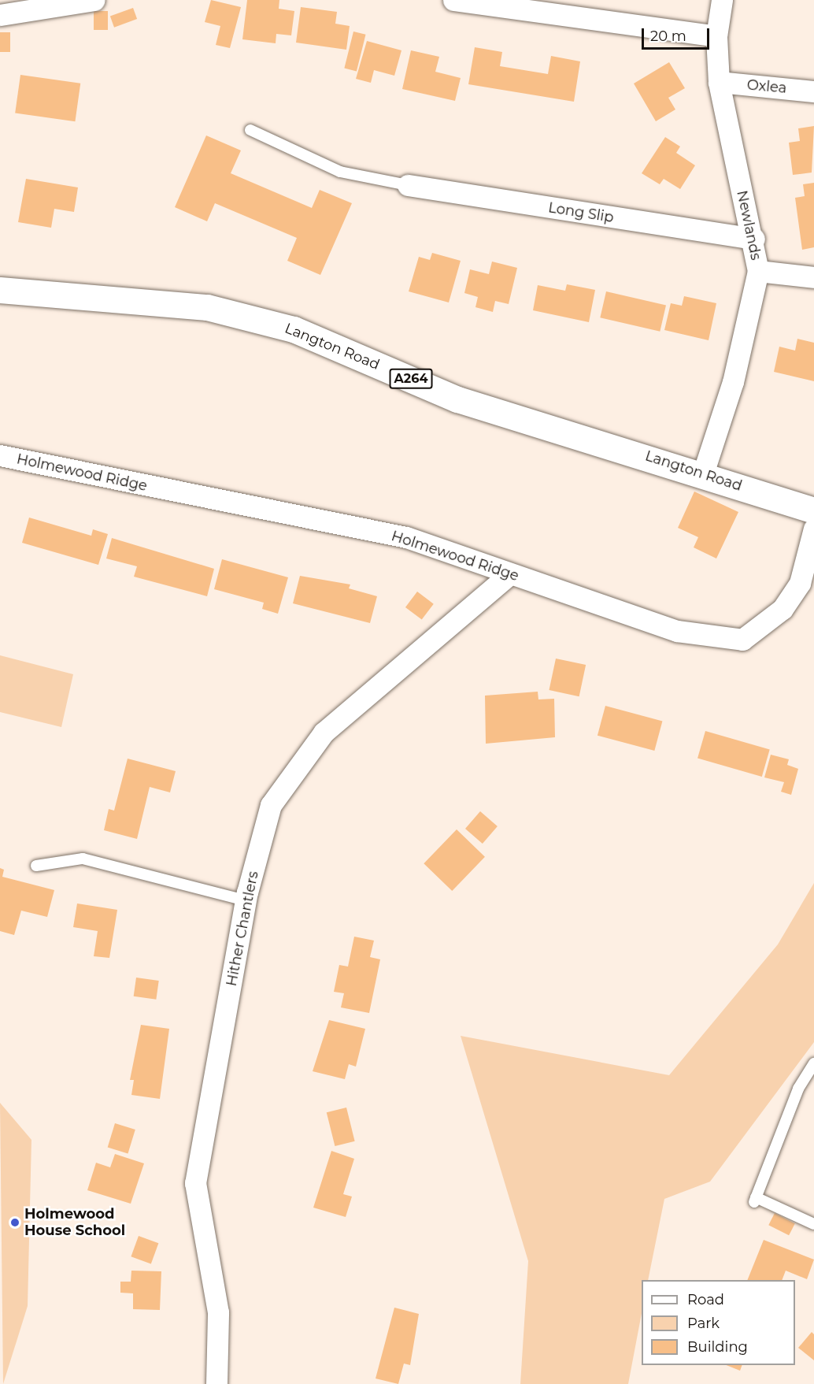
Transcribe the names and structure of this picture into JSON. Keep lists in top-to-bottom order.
{
  "streets": {
    "main road": ["Langton Road", "A264"],
    "street": [
      "Oxlea",
      "Long Slip",
      "Newlands",
      "Holmewood Ridge",
      "Hither Chantlers"
    ]
  },
  "crossings": [
    ["Oxlea", "Newlands"],
    ["Long Slip", "Newlands"],
    ["Newlands", "Langton Road"],
    ["Holmewood Ridge", "Hither Chantlers"]
  ],
  "places": ["Holmewood House School"],
  "legend": ["Road", "Park", "Building"],
  "scale_bar": "20 m"
}
